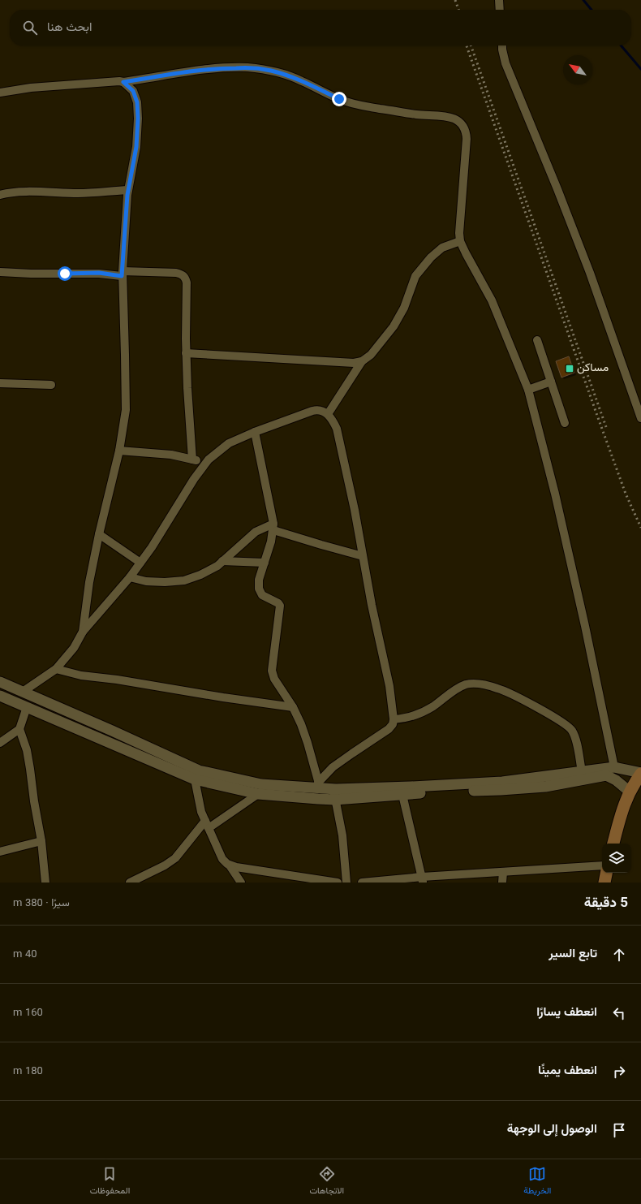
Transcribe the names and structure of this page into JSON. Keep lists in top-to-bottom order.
{
  "places": {
    "transit": ["مساكن"]
  },
  "north": "top left",
  "page": {
    "search": "ابحث هنا",
    "heading": ["5 دقيقة", "سيرًا · 380 m"],
    "list": [
      ["تابع السير", "40 m"],
      ["انعطف يسارًا", "160 m"],
      ["انعطف يمينًا", "180 m"],
      "الوصول إلى الوجهة"
    ],
    "nav": ["الخريطة", "الاتجاهات", "المحفوظات"]
  }
}
